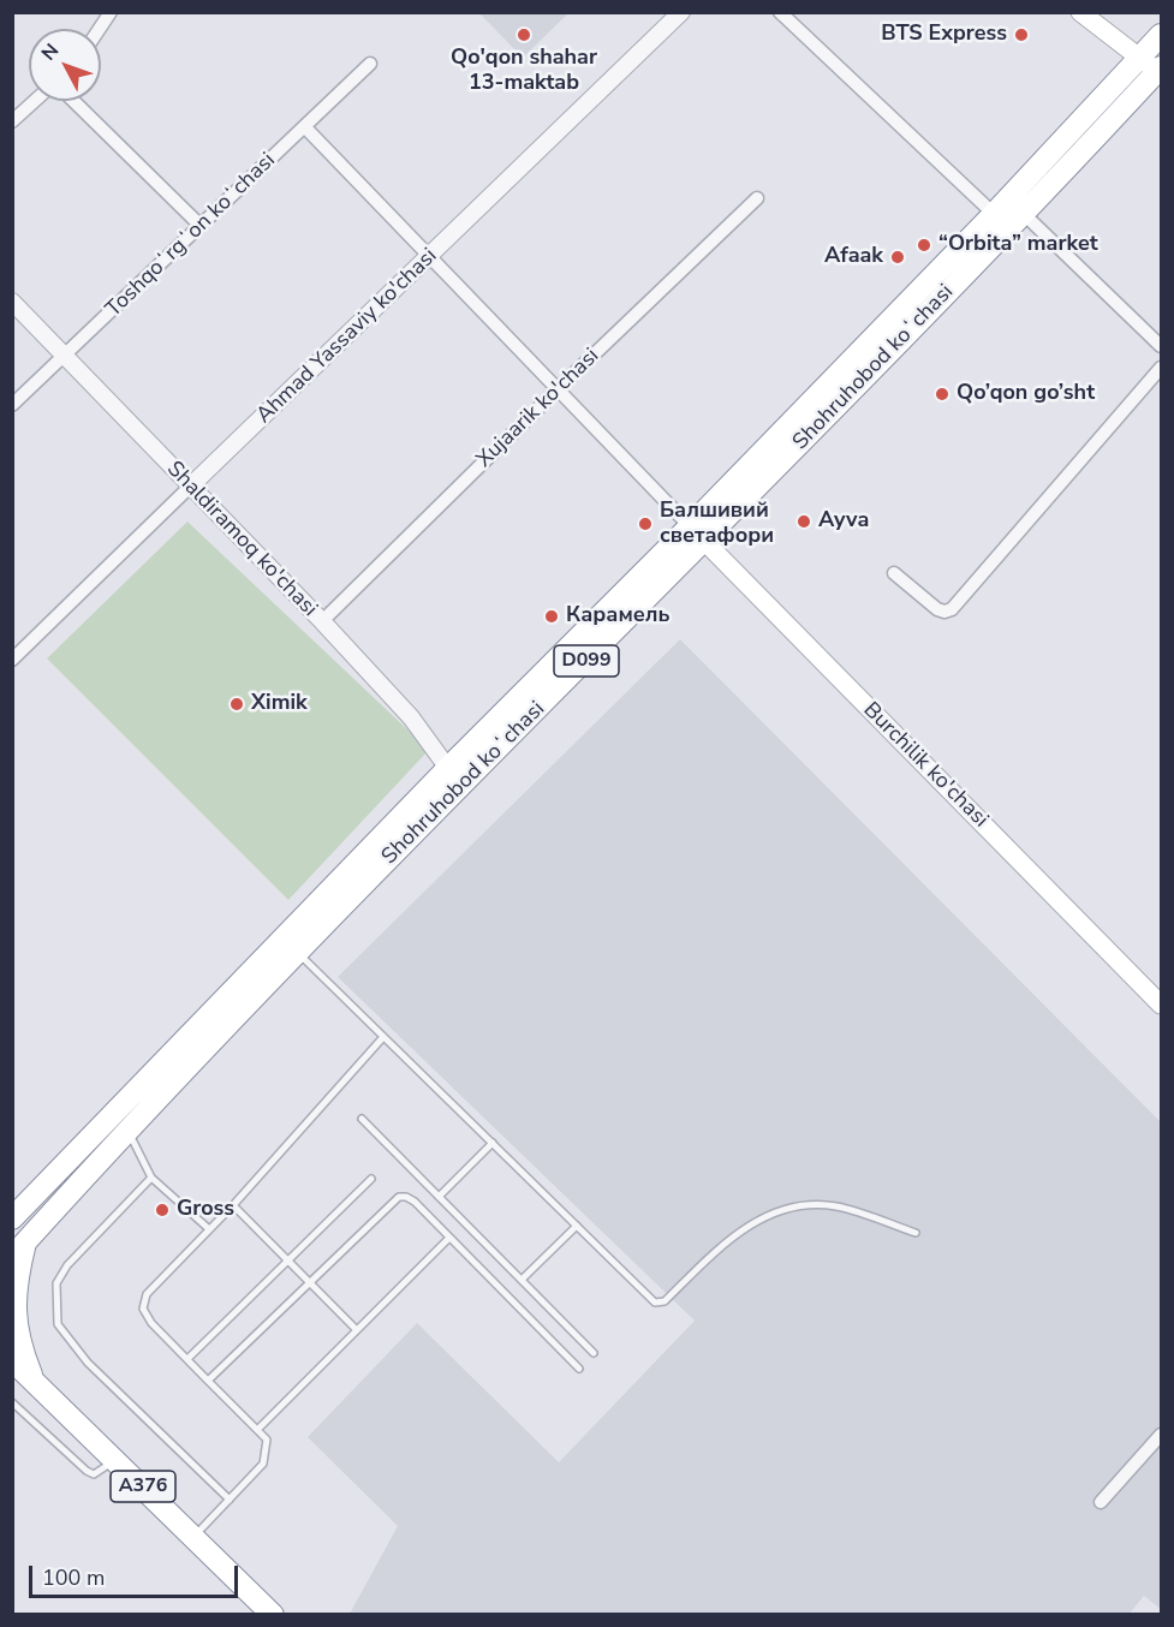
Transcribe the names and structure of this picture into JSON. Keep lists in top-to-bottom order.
{
  "streets": {
    "highway": ["Shohruhobod koʻchasi", "D099", "A376"],
    "main road": ["Burchilik ko'chasi"],
    "street": [
      "Toshqoʻrgʻon koʻchasi",
      "Ahmad Yassaviy ko'chasi",
      "Xujaarik ko'chasi",
      "Shaldiramoq ko'chasi"
    ]
  },
  "crossings": [
    ["Toshqoʻrgʻon koʻchasi", "Shaldiramoq ko'chasi"],
    ["Ahmad Yassaviy ko'chasi", "Shaldiramoq ko'chasi"],
    ["Shohruhobod koʻchasi", "Shaldiramoq ko'chasi"],
    ["Shohruhobod koʻchasi", "Burchilik ko'chasi"],
    ["Xujaarik ko'chasi", "Shaldiramoq ko'chasi"]
  ],
  "places": [
    "Qo'qon shahar 13-maktab",
    "BTS Express",
    "“Orbita” market",
    "Afaak",
    "Qo’qon go’sht",
    "Ayva",
    "Балшивий светафори",
    "Карамель",
    "Ximik",
    "Gross"
  ],
  "scale_bar": "100 m",
  "north": "top left"
}
